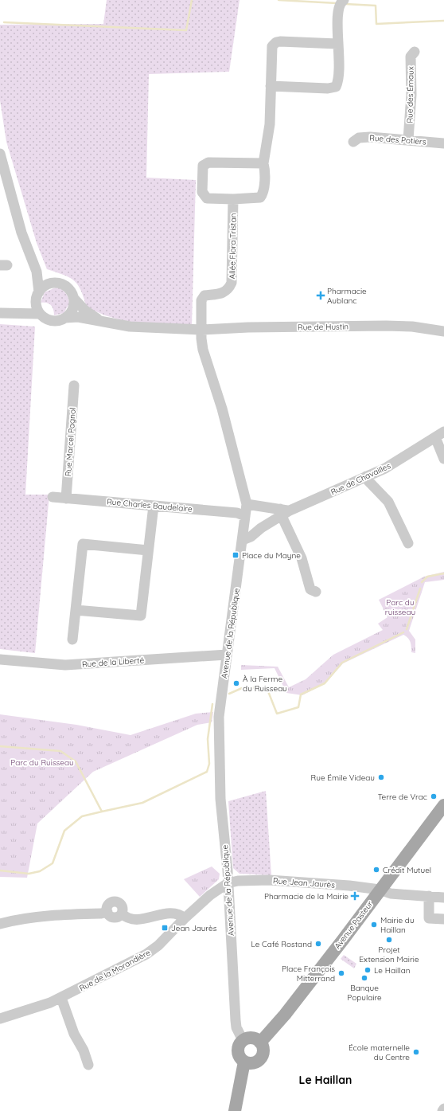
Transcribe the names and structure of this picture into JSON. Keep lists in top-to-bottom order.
{
  "streets": {
    "main road": ["Avenue Pasteur"],
    "street": [
      "Rue des Émaux",
      "Rue des Potiers",
      "Allée Flora Tristan",
      "Rue de Hustin",
      "Rue Marcel Pagnol",
      "Rue de Chavailles",
      "Rue Charles Baudelaire",
      "Avenue de la République",
      "Rue de la Liberté",
      "Rue Jean Jaurès",
      "Rue de la Morandière"
    ]
  },
  "crossings": [
    ["Rue des Émaux", "Rue des Potiers"],
    ["Allée Flora Tristan", "Rue de Hustin"],
    ["Allée Flora Tristan", "Avenue de la République"],
    ["Rue de Hustin", "Avenue de la République"],
    ["Rue Marcel Pagnol", "Rue Charles Baudelaire"],
    ["Rue de Chavailles", "Avenue de la République"],
    ["Rue Charles Baudelaire", "Avenue de la République"],
    ["Avenue de la République", "Rue de la Liberté"],
    ["Avenue de la République", "Rue Jean Jaurès"],
    ["Avenue de la République", "Avenue Pasteur"],
    ["Avenue de la République", "Rue de la Morandière"],
    ["Rue Jean Jaurès", "Avenue Pasteur"],
    ["Rue Jean Jaurès", "Rue de la Morandière"]
  ],
  "districts": ["Le Haillan"],
  "parks": ["Parc du ruisseau", "Parc du Ruisseau"],
  "places": {
    "health": ["Pharmacie Aublanc", "Pharmacie de la Mairie"],
    "transit": ["Place du Mayne", "Jean Jaurès"],
    "other": [
      "À la Ferme du Ruisseau",
      "Rue Émile Videau",
      "Terre de Vrac",
      "Crédit Mutuel",
      "Mairie du Haillan",
      "Projet Extension Mairie",
      "Le Café Rostand",
      "Le Haillan",
      "Place François Mitterrand",
      "Banque Populaire",
      "École maternelle du Centre"
    ]
  }
}
